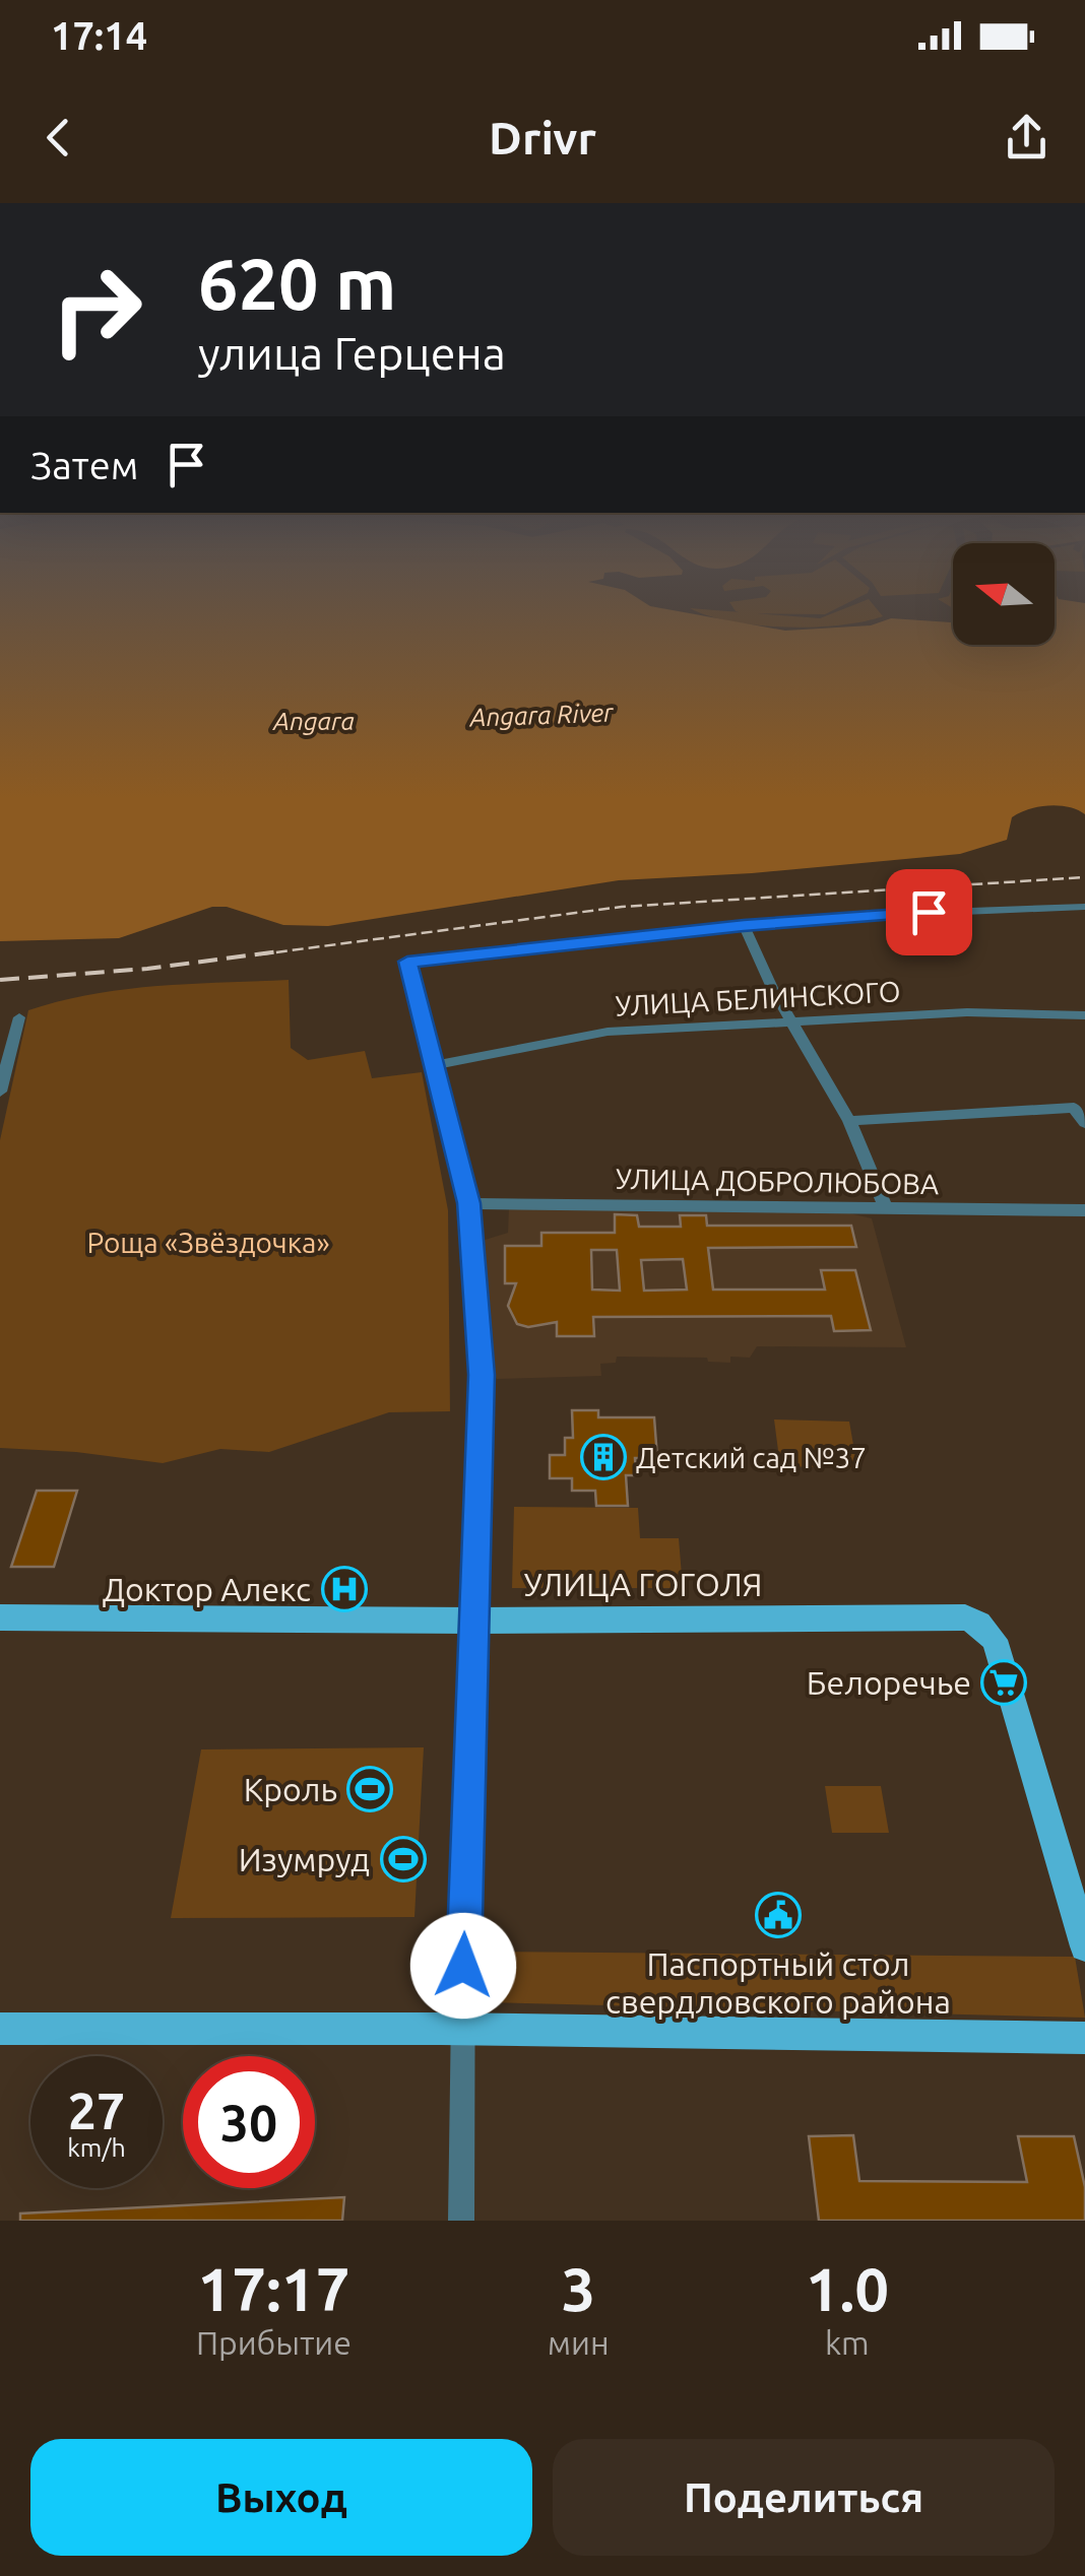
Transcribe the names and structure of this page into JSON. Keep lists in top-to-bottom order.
{
  "streets": {
    "main road": ["УЛИЦА ГОГОЛЯ"],
    "street": ["УЛИЦА БЕЛИНСКОГО", "УЛИЦА ДОБРОЛЮБОВА"]
  },
  "water": ["Angara River", "Angara"],
  "parks": ["Роща «Звёздочка»"],
  "places": {
    "building": ["Детский сад №37"],
    "hospital": ["Доктор Алекс"],
    "supermarket": ["Белоречье"],
    "sports": ["Кроль", "Изумруд"],
    "public building": ["Паспортный стол свердловского района"]
  },
  "north": "left",
  "page": {
    "status": "17:14",
    "header": "Drivr",
    "turn": ["620 m", "улица Герцена"],
    "then": "Затем",
    "speed": "27 km/h",
    "limit": "30",
    "eta": [
      "17:17",
      "Прибытие",
      "3",
      "мин",
      "1.0",
      "km"
    ],
    "buttons": ["Выход", "Поделиться"]
  }
}
